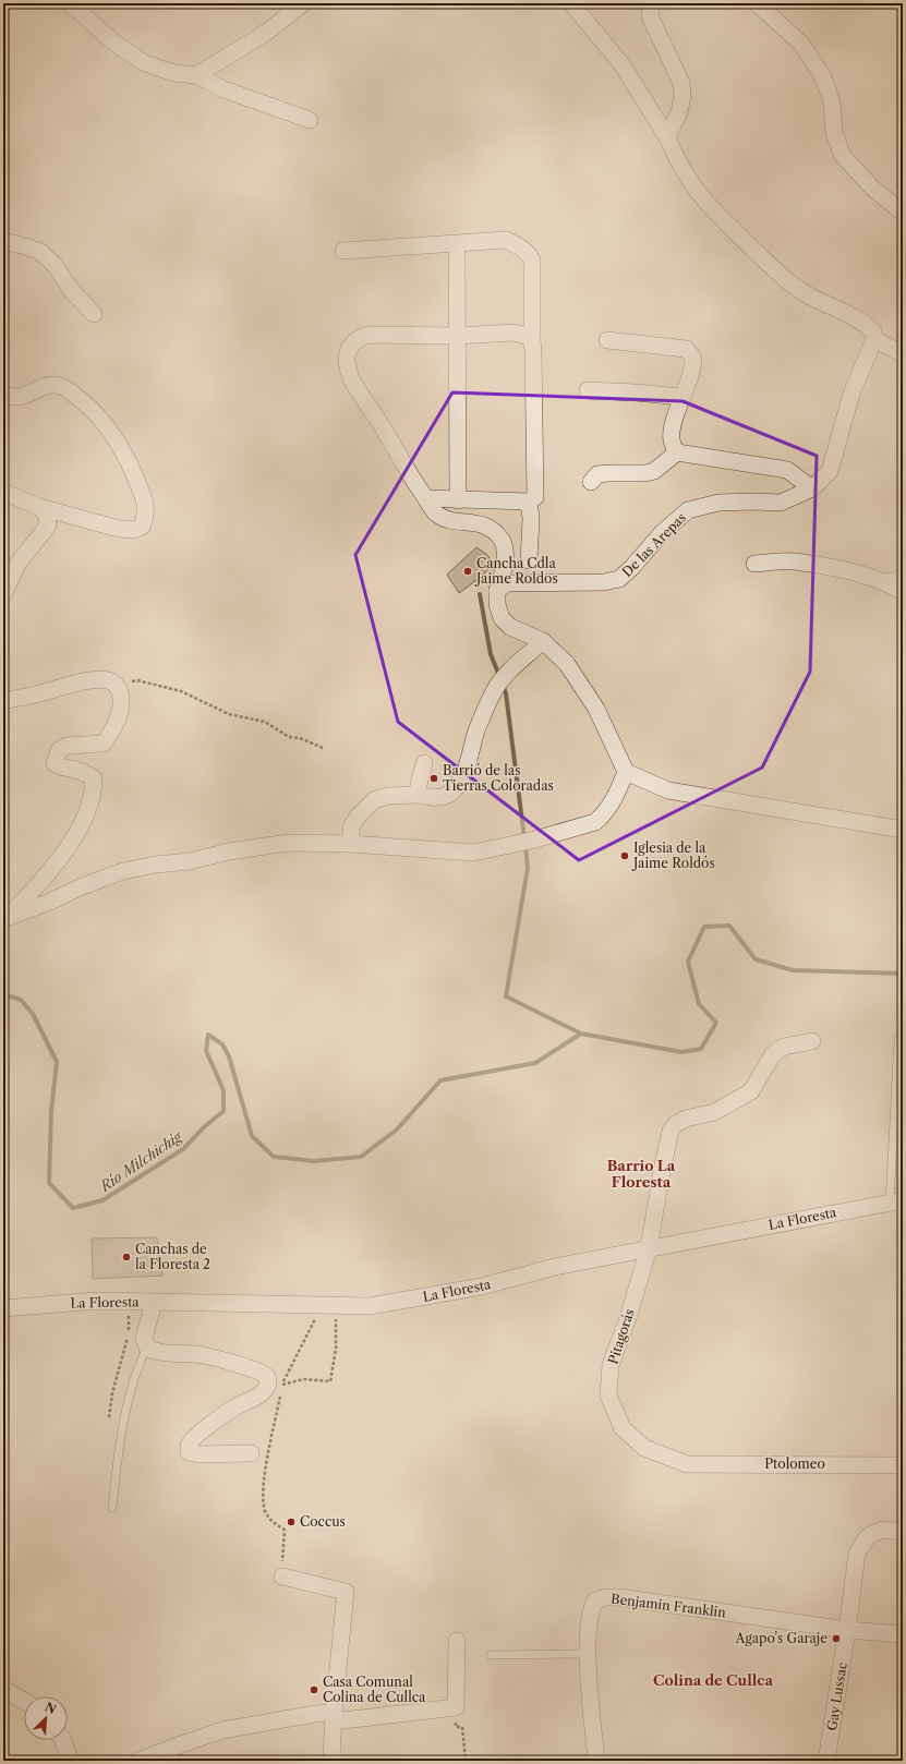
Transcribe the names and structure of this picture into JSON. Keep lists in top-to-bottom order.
{
  "streets": {
    "street": [
      "De las Arepas",
      "La Floresta",
      "Pitagorás",
      "Ptolomeo",
      "Benjamin Franklin",
      "Gay Lussac"
    ]
  },
  "crossings": [
    ["La Floresta", "Pitagorás"],
    ["Pitagorás", "Ptolomeo"],
    ["Benjamin Franklin", "Gay Lussac"]
  ],
  "districts": ["Barrio La Floresta", "Colina de Cullca"],
  "water": ["Río Milchichig"],
  "places": [
    "Cancha Cdla Jaime Roldos",
    "Barrió de las Tierras Coloradas",
    "Iglesia de la Jaime Roldós",
    "Canchas de la Floresta 2",
    "Coccus",
    "Agapo's Garaje",
    "Casa Comunal Colina de Cullca"
  ],
  "north": "top right"
}
